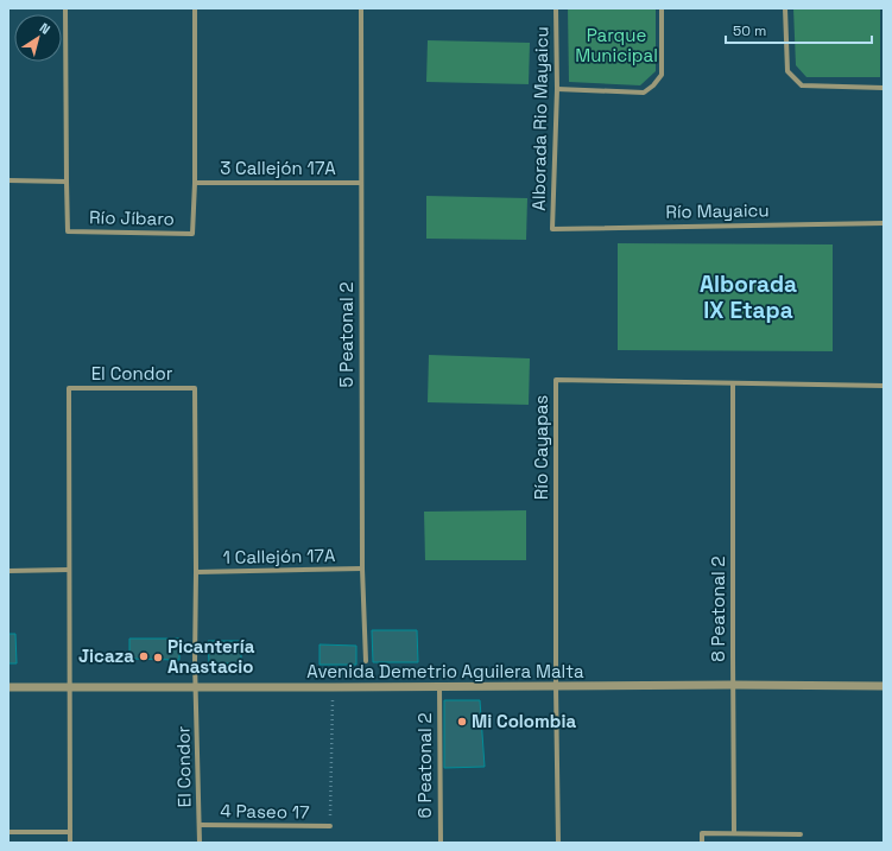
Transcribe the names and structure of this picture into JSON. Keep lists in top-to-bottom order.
{
  "streets": {
    "street": [
      "Alborada Rio Mayaicu",
      "3 Callejón 17A",
      "Río Mayaicu",
      "Río Jíbaro",
      "5 Peatonal 2",
      "El Condor",
      "Río Cayapas",
      "1 Callejón 17A",
      "8 Peatonal 2",
      "Avenida Demetrio Aguilera Malta",
      "6 Peatonal 2",
      "4 Paseo 17"
    ]
  },
  "crossings": [
    ["Alborada Rio Mayaicu", "Río Mayaicu"],
    ["3 Callejón 17A", "Río Jíbaro"],
    ["3 Callejón 17A", "5 Peatonal 2"],
    ["5 Peatonal 2", "1 Callejón 17A"],
    ["El Condor", "1 Callejón 17A"],
    ["El Condor", "Avenida Demetrio Aguilera Malta"],
    ["El Condor", "4 Paseo 17"],
    ["Río Cayapas", "8 Peatonal 2"],
    ["Río Cayapas", "Avenida Demetrio Aguilera Malta"],
    ["8 Peatonal 2", "Avenida Demetrio Aguilera Malta"],
    ["Avenida Demetrio Aguilera Malta", "6 Peatonal 2"]
  ],
  "districts": ["Alborada IX Etapa"],
  "parks": ["Parque Municipal"],
  "places": ["Jicaza", "Picantería Anastacio", "Mi Colombia"],
  "scale_bar": "50 m",
  "north": "top right"
}
